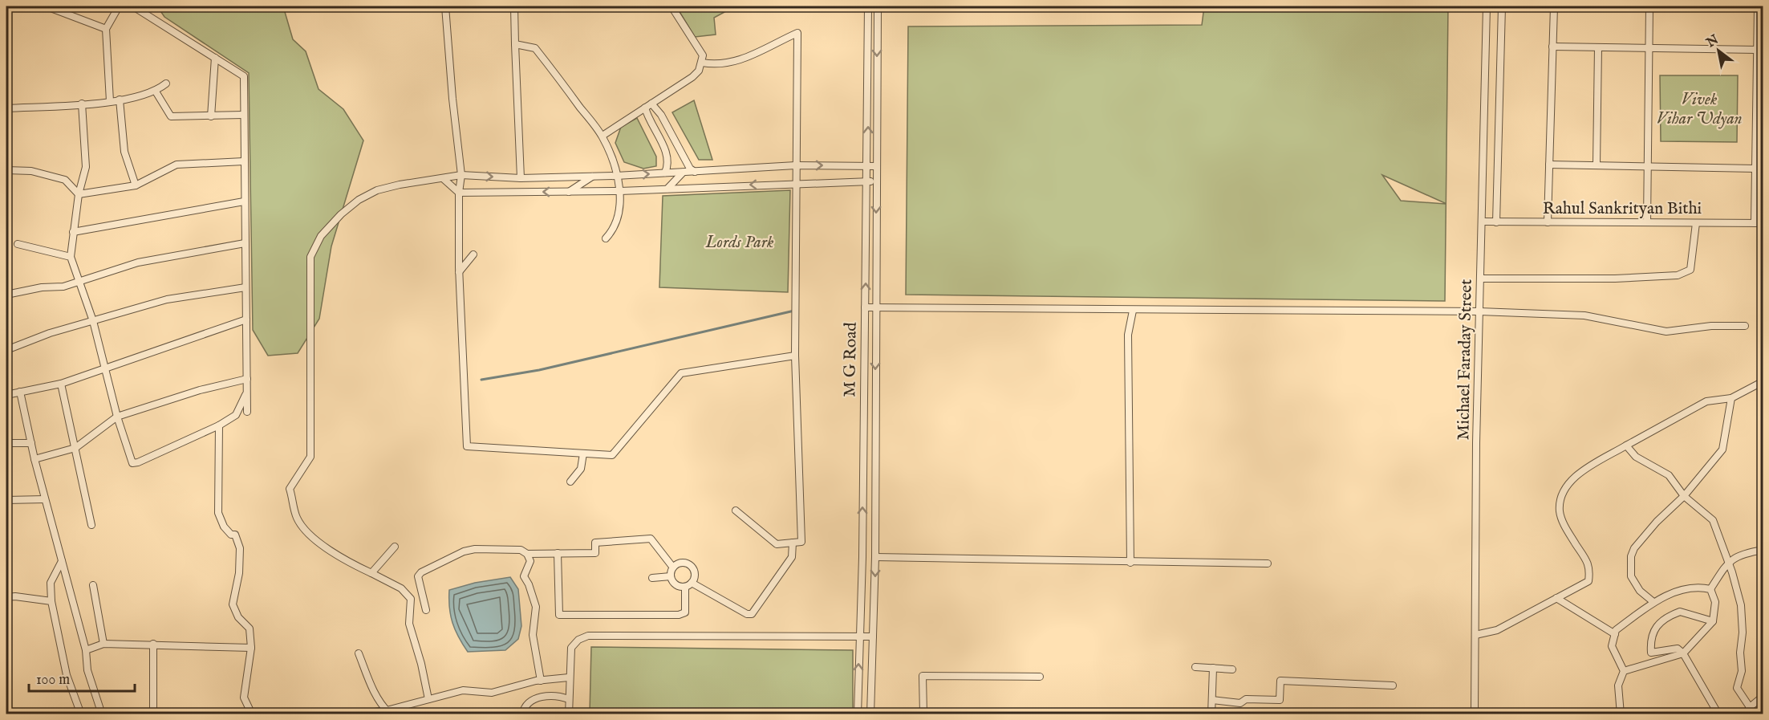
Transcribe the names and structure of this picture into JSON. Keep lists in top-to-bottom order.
{
  "streets": {
    "street": ["Rahul Sankrityan Bithi", "M G Road", "Michael Faraday Street"]
  },
  "crossings": [
    ["Rahul Sankrityan Bithi", "Michael Faraday Street"]
  ],
  "parks": ["Vivek Vihar Udyan", "Lords Park"],
  "scale_bar": "100 m",
  "north": "top left"
}
